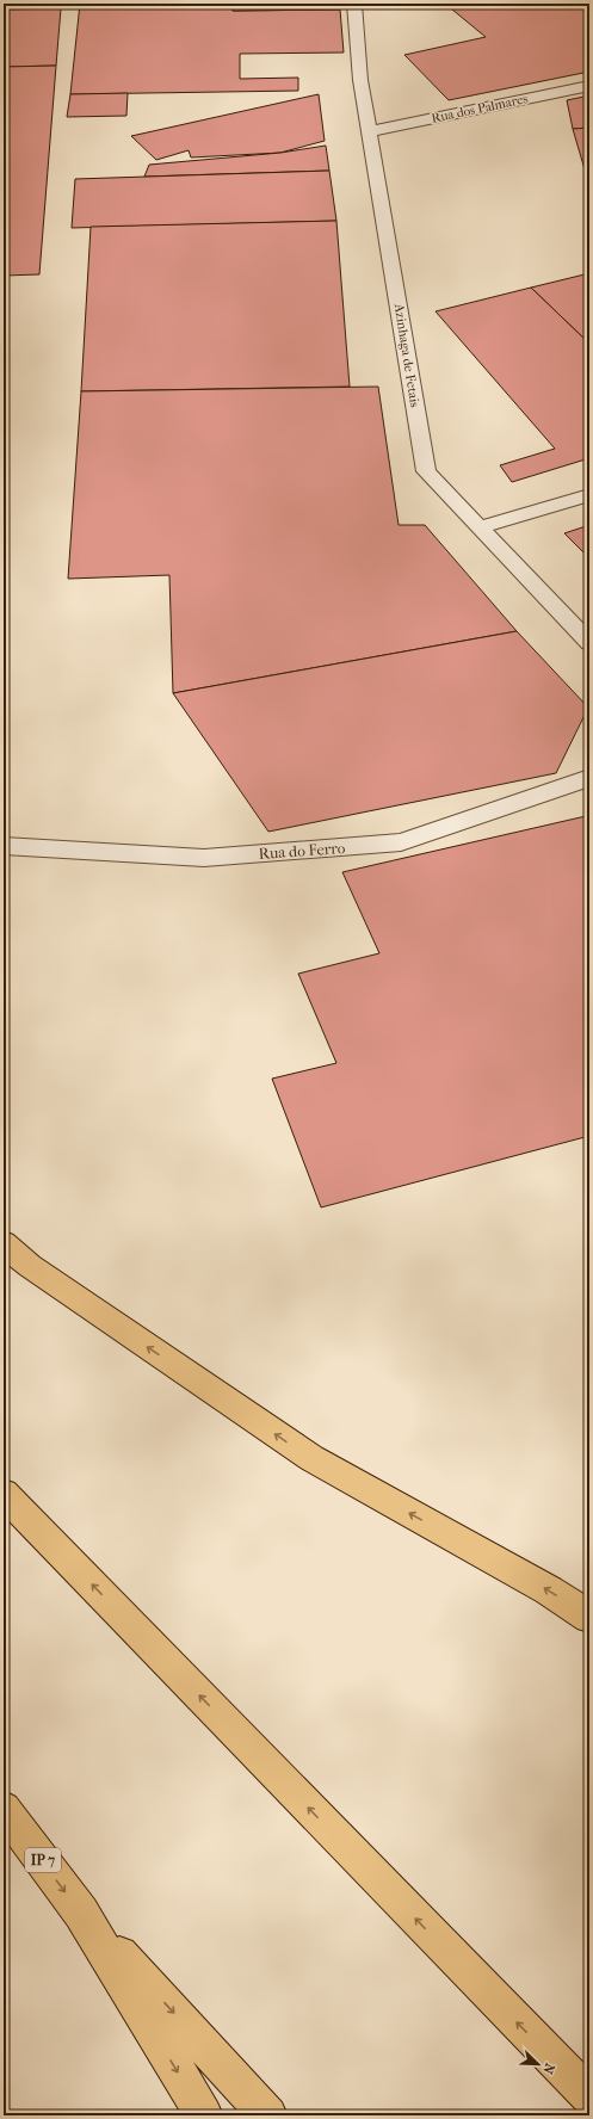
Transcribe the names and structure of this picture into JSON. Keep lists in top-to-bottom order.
{
  "streets": {
    "highway": ["IP 7"],
    "street": ["Rua dos Palmares", "Azinhaga de Fetais", "Rua do Ferro"]
  },
  "crossings": [
    ["Rua dos Palmares", "Azinhaga de Fetais"]
  ],
  "north": "bottom right"
}
